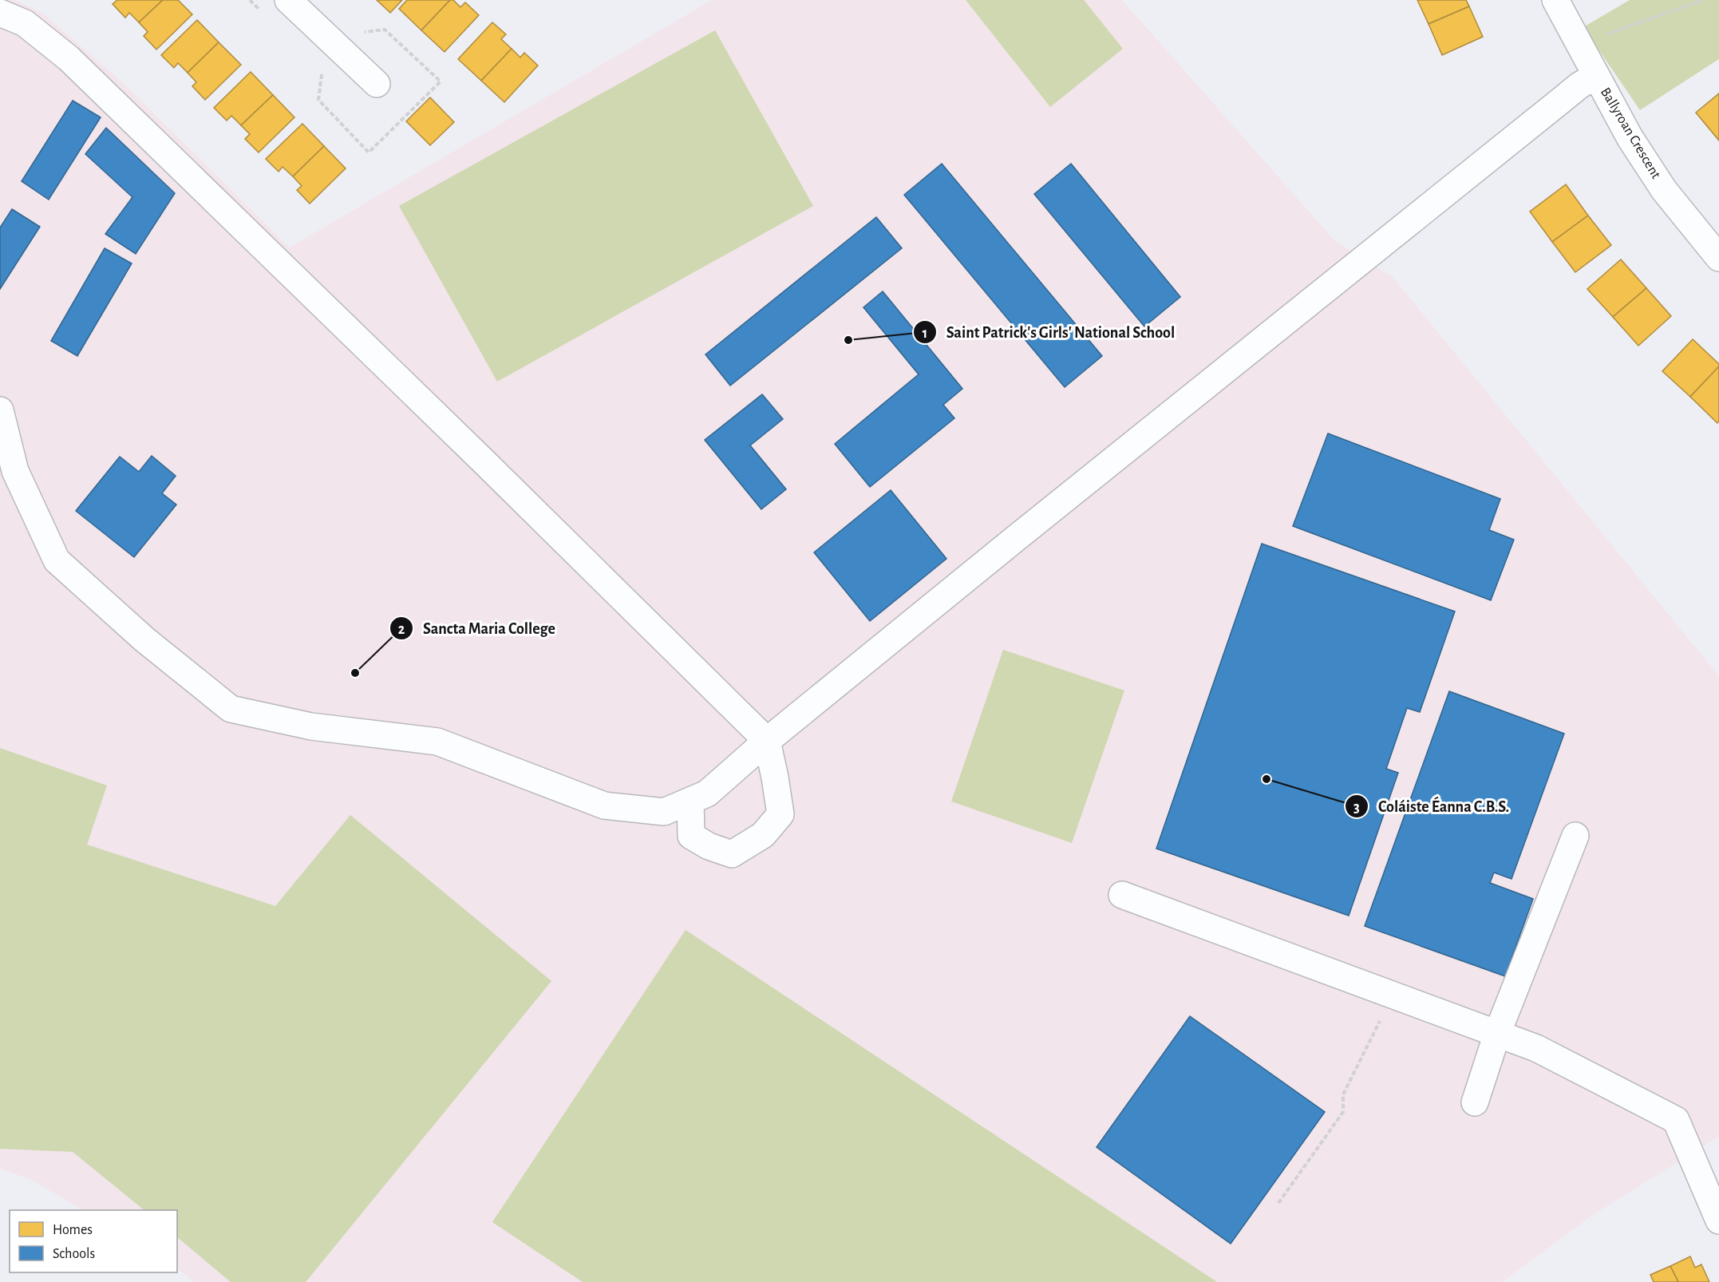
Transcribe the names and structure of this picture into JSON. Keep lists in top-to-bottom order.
{
  "streets": {
    "street": ["Ballyroan Crescent"]
  },
  "places": ["Saint Patrick's Girls' National School", "Sancta Maria College", "Coláiste Éanna C.B.S."],
  "legend": ["Homes", "Schools"]
}
